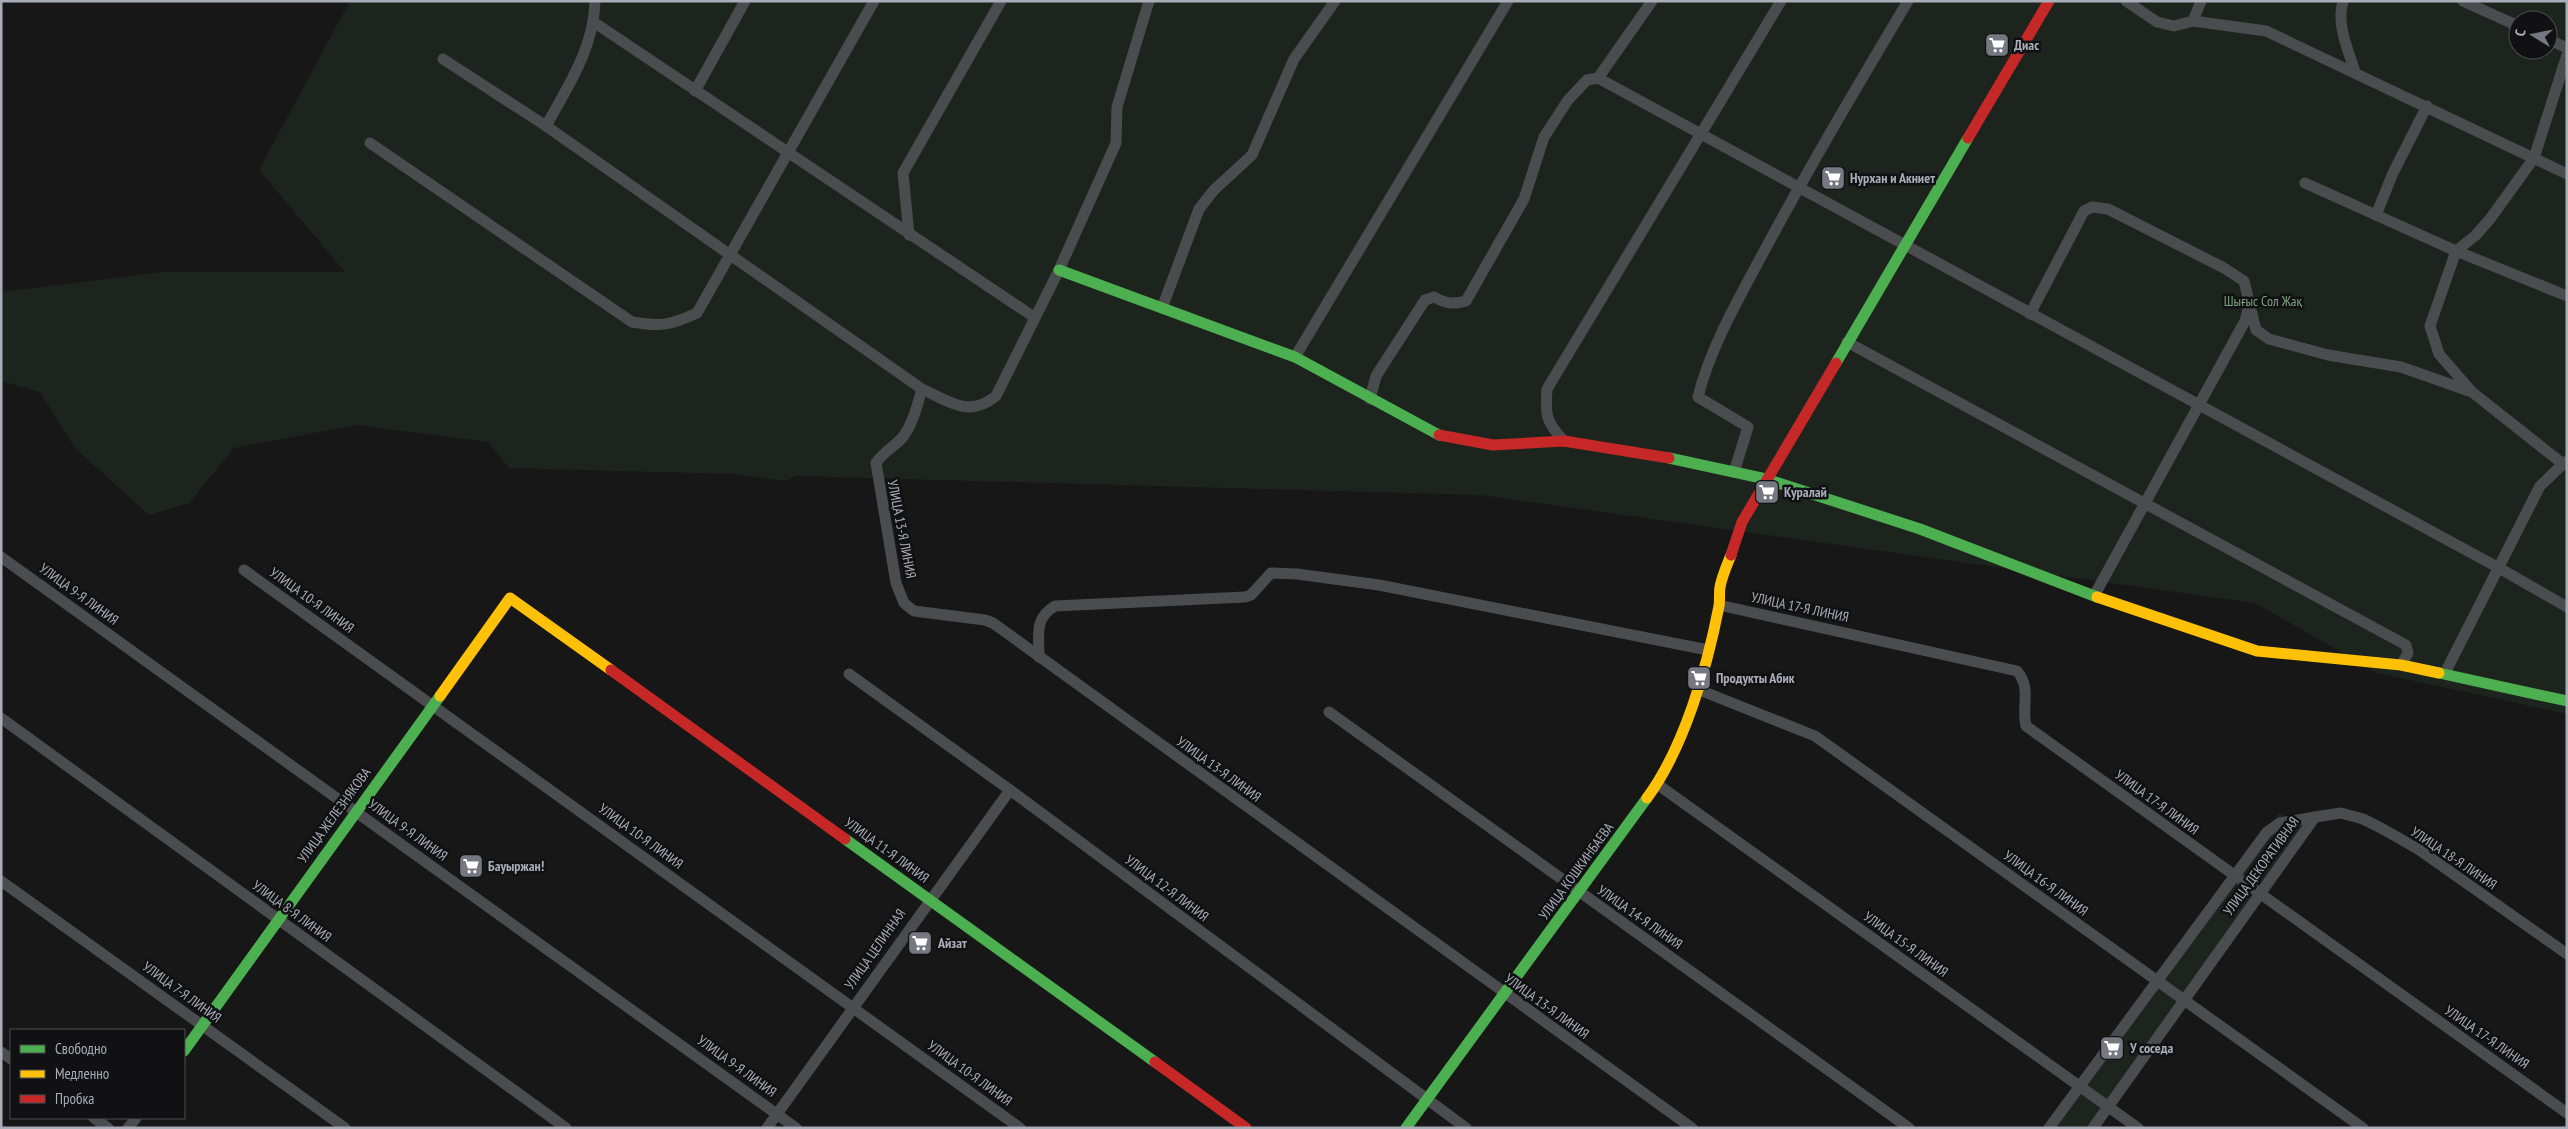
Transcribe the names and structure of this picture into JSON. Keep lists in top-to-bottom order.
{
  "streets": {
    "street": [
      "УЛИЦА 13-Я ЛИНИЯ",
      "УЛИЦА 9-Я ЛИНИЯ",
      "УЛИЦА 10-Я ЛИНИЯ",
      "УЛИЦА 17-Я ЛИНИЯ",
      "УЛИЦА ЖЕЛЕЗНЯКОВА",
      "УЛИЦА 11-Я ЛИНИЯ",
      "УЛИЦА 18-Я ЛИНИЯ",
      "УЛИЦА ДЕКОРАТИВНАЯ",
      "УЛИЦА КОШКИНБАЕВА",
      "УЛИЦА 16-Я ЛИНИЯ",
      "УЛИЦА 12-Я ЛИНИЯ",
      "УЛИЦА 8-Я ЛИНИЯ",
      "УЛИЦА 14-Я ЛИНИЯ",
      "УЛИЦА 15-Я ЛИНИЯ",
      "УЛИЦА ЦЕЛИННАЯ",
      "УЛИЦА 7-Я ЛИНИЯ"
    ]
  },
  "crossings": [
    ["УЛИЦА 13-Я ЛИНИЯ", "УЛИЦА КОШКИНБАЕВА"],
    ["УЛИЦА 9-Я ЛИНИЯ", "УЛИЦА ЖЕЛЕЗНЯКОВА"],
    ["УЛИЦА 9-Я ЛИНИЯ", "УЛИЦА ЦЕЛИННАЯ"],
    ["УЛИЦА 10-Я ЛИНИЯ", "УЛИЦА ЖЕЛЕЗНЯКОВА"],
    ["УЛИЦА 10-Я ЛИНИЯ", "УЛИЦА ЦЕЛИННАЯ"],
    ["УЛИЦА 17-Я ЛИНИЯ", "УЛИЦА ДЕКОРАТИВНАЯ"],
    ["УЛИЦА 17-Я ЛИНИЯ", "УЛИЦА КОШКИНБАЕВА"],
    ["УЛИЦА ЖЕЛЕЗНЯКОВА", "УЛИЦА 11-Я ЛИНИЯ"],
    ["УЛИЦА ЖЕЛЕЗНЯКОВА", "УЛИЦА 8-Я ЛИНИЯ"],
    ["УЛИЦА ЖЕЛЕЗНЯКОВА", "УЛИЦА 7-Я ЛИНИЯ"],
    ["УЛИЦА 11-Я ЛИНИЯ", "УЛИЦА ЦЕЛИННАЯ"],
    ["УЛИЦА 18-Я ЛИНИЯ", "УЛИЦА ДЕКОРАТИВНАЯ"],
    ["УЛИЦА ДЕКОРАТИВНАЯ", "УЛИЦА 16-Я ЛИНИЯ"],
    ["УЛИЦА ДЕКОРАТИВНАЯ", "УЛИЦА 15-Я ЛИНИЯ"],
    ["УЛИЦА КОШКИНБАЕВА", "УЛИЦА 16-Я ЛИНИЯ"],
    ["УЛИЦА КОШКИНБАЕВА", "УЛИЦА 12-Я ЛИНИЯ"],
    ["УЛИЦА КОШКИНБАЕВА", "УЛИЦА 14-Я ЛИНИЯ"],
    ["УЛИЦА КОШКИНБАЕВА", "УЛИЦА 15-Я ЛИНИЯ"],
    ["УЛИЦА 12-Я ЛИНИЯ", "УЛИЦА ЦЕЛИННАЯ"]
  ],
  "parks": ["Шығыс Сол Жақ"],
  "places": {
    "supermarket": [
      "Диас",
      "Нурхан и Акниет",
      "Куралай",
      "Продукты Абик",
      "Бауыржан!",
      "Айзат",
      "У соседа"
    ]
  },
  "legend": ["Свободно", "Медленно", "Пробка"],
  "north": "left"
}
